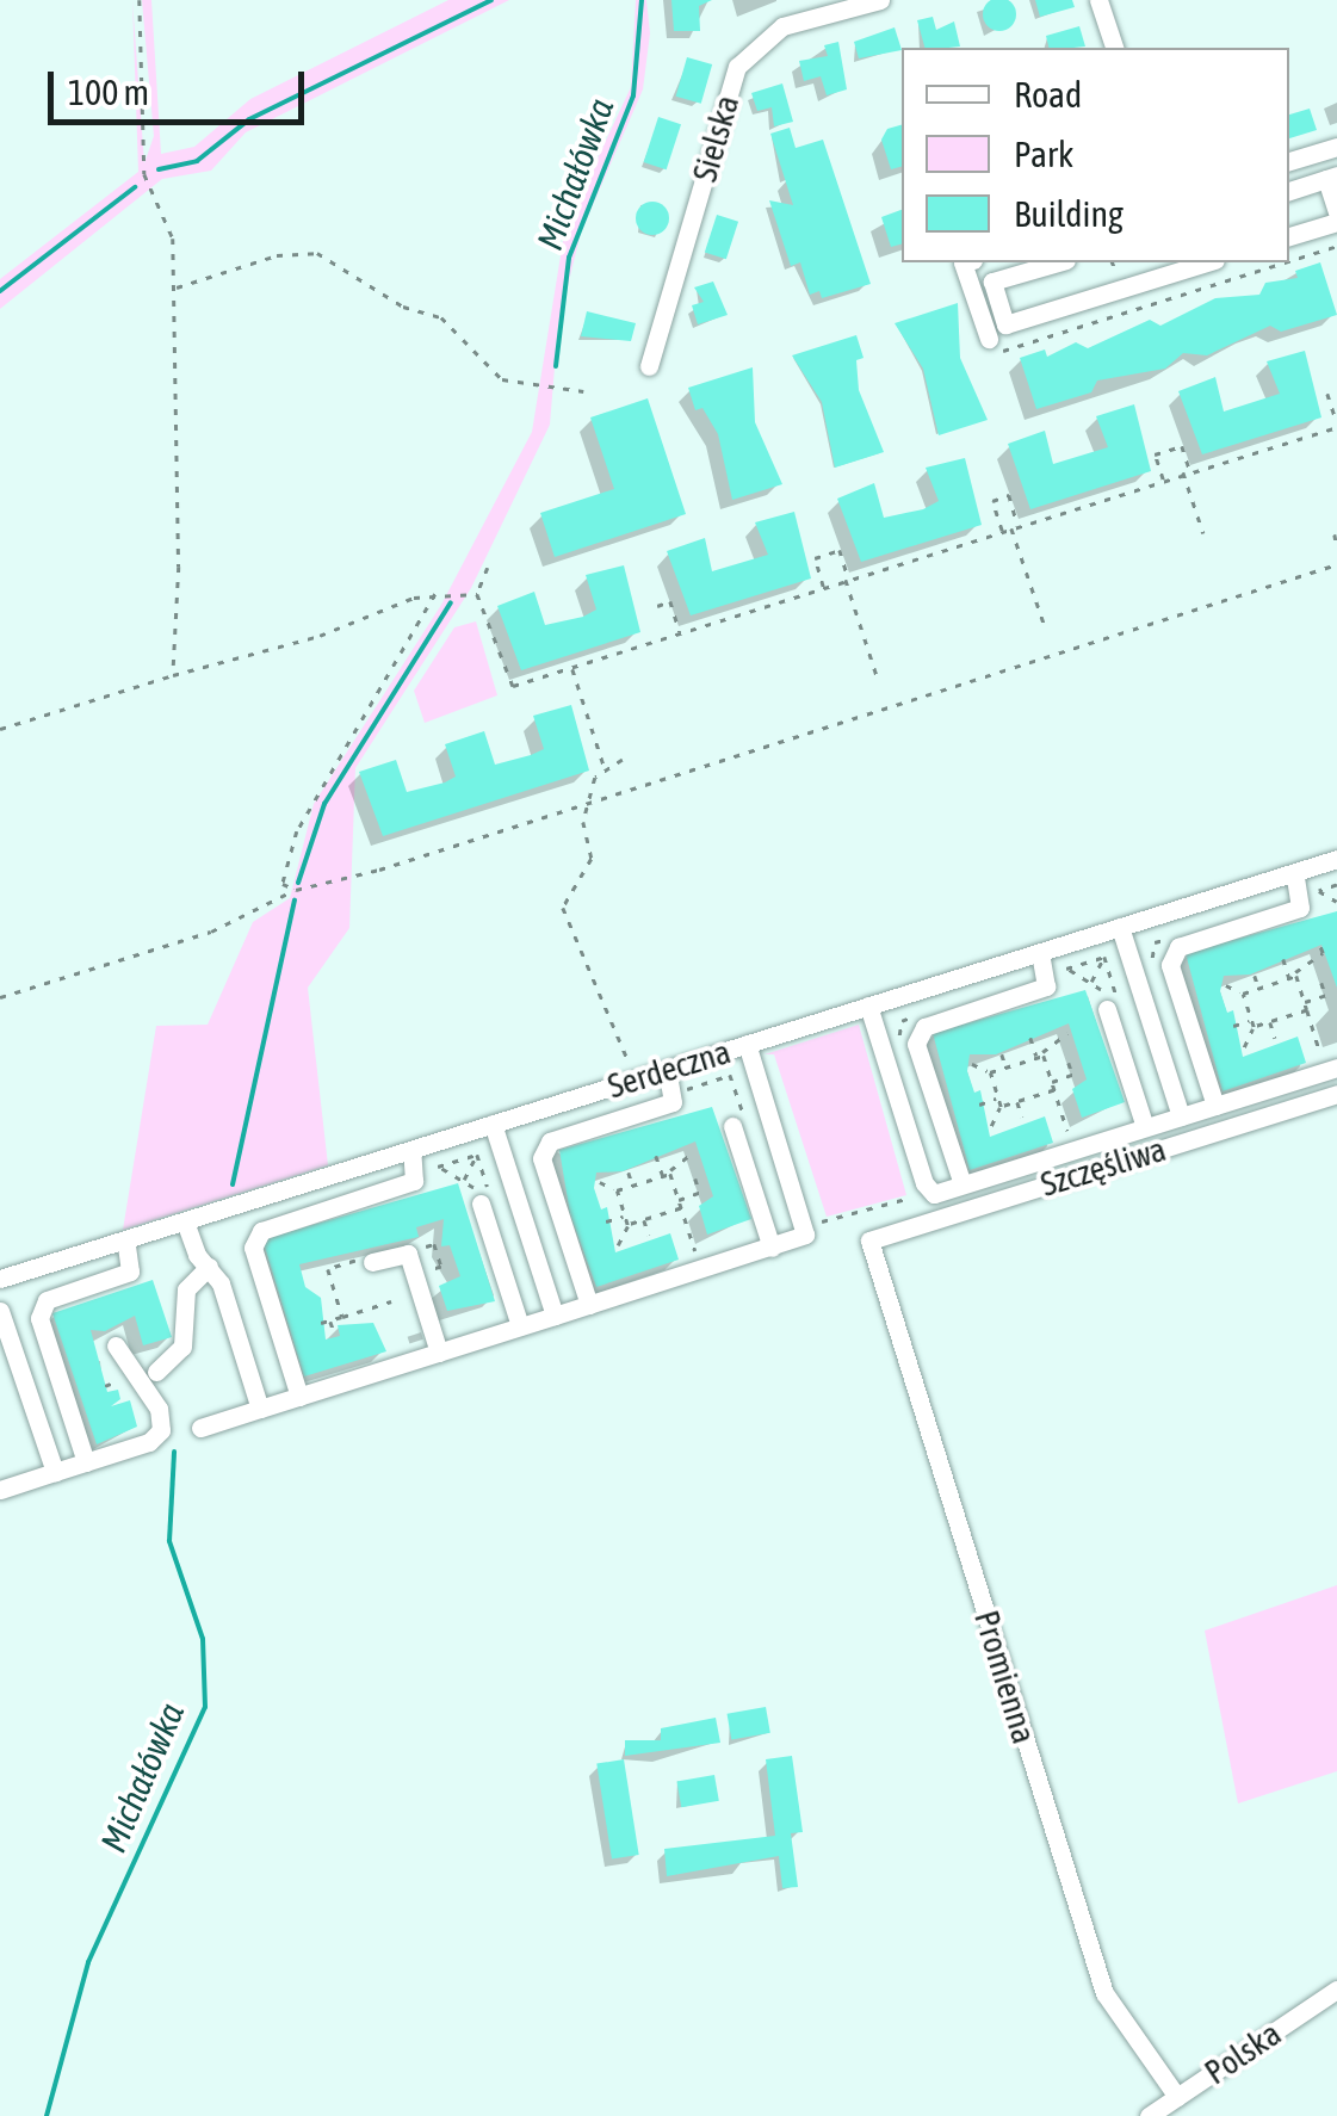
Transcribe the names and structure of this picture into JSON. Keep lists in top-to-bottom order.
{
  "streets": {
    "street": [
      "Sielska",
      "Serdeczna",
      "Szczęśliwa",
      "Promienna",
      "Polska"
    ]
  },
  "crossings": [
    ["Szczęśliwa", "Promienna"],
    ["Promienna", "Polska"]
  ],
  "water": ["Michałówka"],
  "legend": ["Road", "Park", "Building"],
  "scale_bar": "100 m"
}
